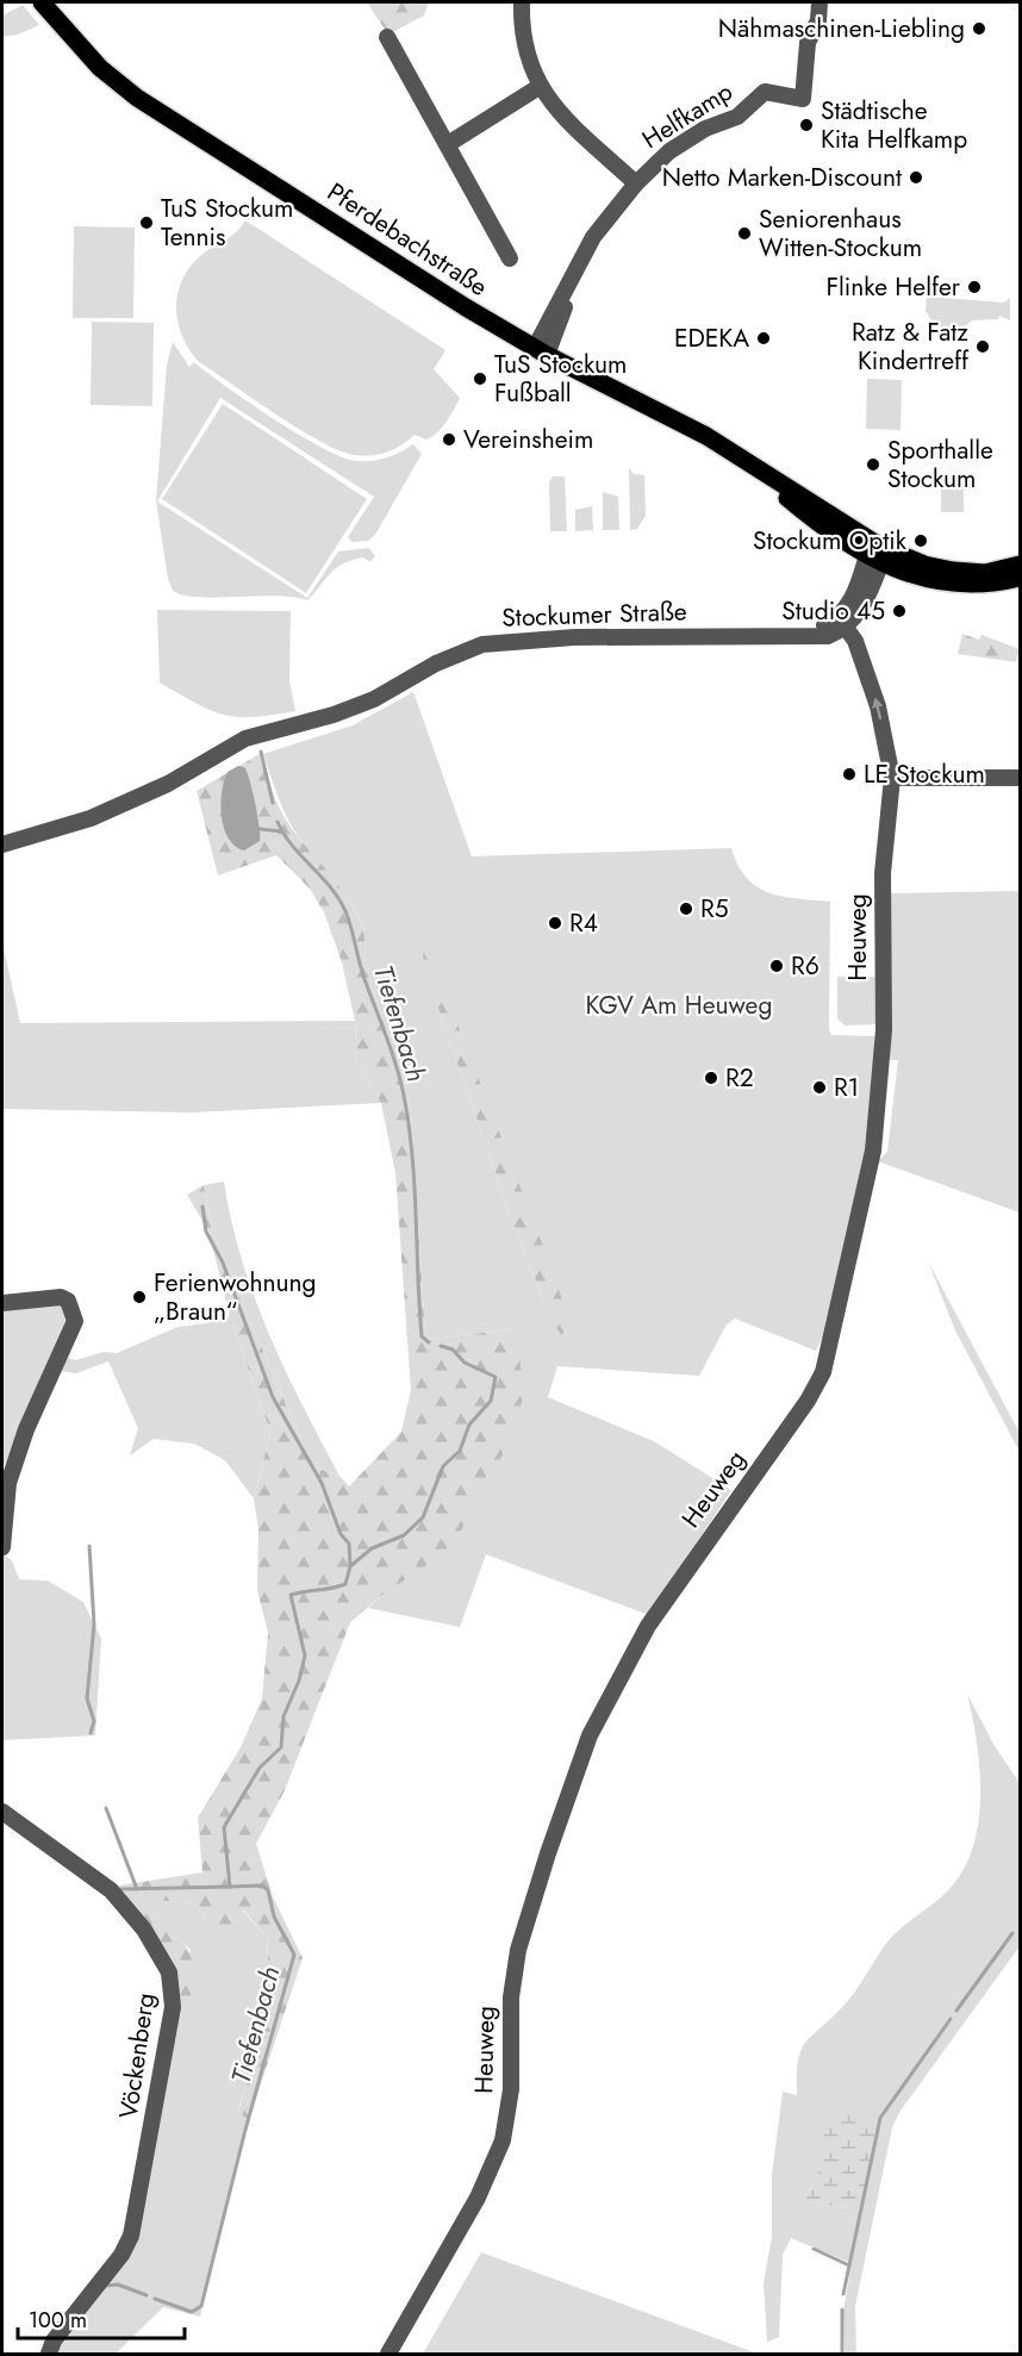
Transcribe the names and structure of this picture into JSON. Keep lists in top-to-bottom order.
{
  "streets": {
    "main road": ["Pferdebachstraße"],
    "street": [
      "Helfkamp",
      "Stockumer Straße",
      "Heuweg",
      "Vöckenberg"
    ]
  },
  "crossings": [
    ["Helfkamp", "Pferdebachstraße"],
    ["Stockumer Straße", "Heuweg"]
  ],
  "water": ["Tiefenbach"],
  "parks": ["KGV Am Heuweg"],
  "places": [
    "Nähmaschinen-Liebling",
    "Städtische Kita Helfkamp",
    "Netto Marken-Discount",
    "TuS Stockum Tennis",
    "Seniorenhaus Witten-Stockum",
    "Flinke Helfer",
    "EDEKA",
    "Ratz & Fatz Kindertreff",
    "TuS Stockum Fußball",
    "Vereinsheim",
    "Sporthalle Stockum",
    "Stockum Optik",
    "Studio 45",
    "LE Stockum",
    "R5",
    "R4",
    "R6",
    "R2",
    "R1",
    "Ferienwohnung „Braun“"
  ],
  "scale_bar": "100 m"
}
